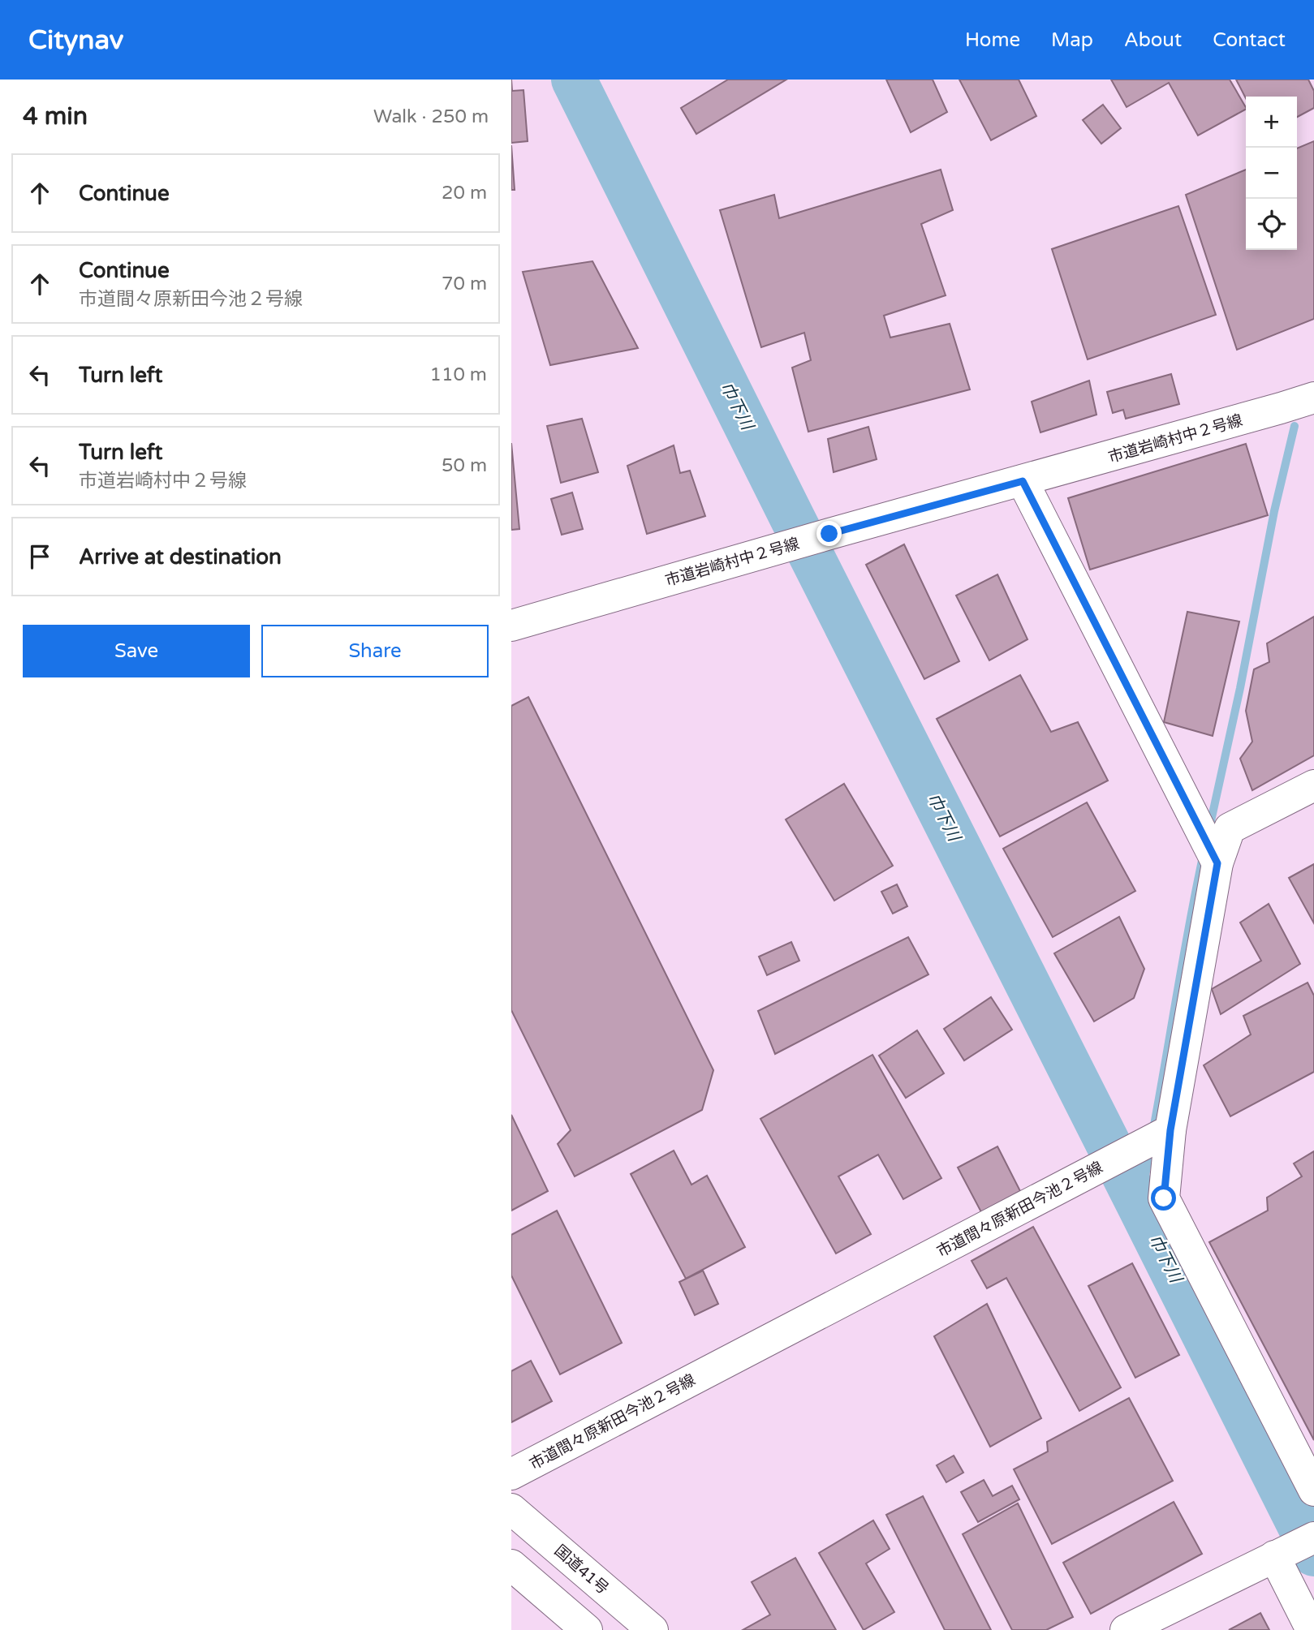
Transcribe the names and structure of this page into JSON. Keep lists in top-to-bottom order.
{
  "streets": {
    "main road": ["市道岩崎村中２号線", "市道間々原新田今池２号線", "国道41号"]
  },
  "water": ["巾下川"],
  "page": {
    "header": "Citynav",
    "nav": [
      "Home",
      "Map",
      "About",
      "Contact"
    ],
    "heading": ["4 min", "Walk · 250 m"],
    "map_buttons": ["+", "−"],
    "list": [
      ["Continue", "20 m"],
      ["Continue", "市道間々原新田今池２号線", "70 m"],
      ["Turn left", "110 m"],
      ["Turn left", "市道岩崎村中２号線", "50 m"],
      "Arrive at destination"
    ],
    "buttons": ["Save", "Share"]
  }
}
